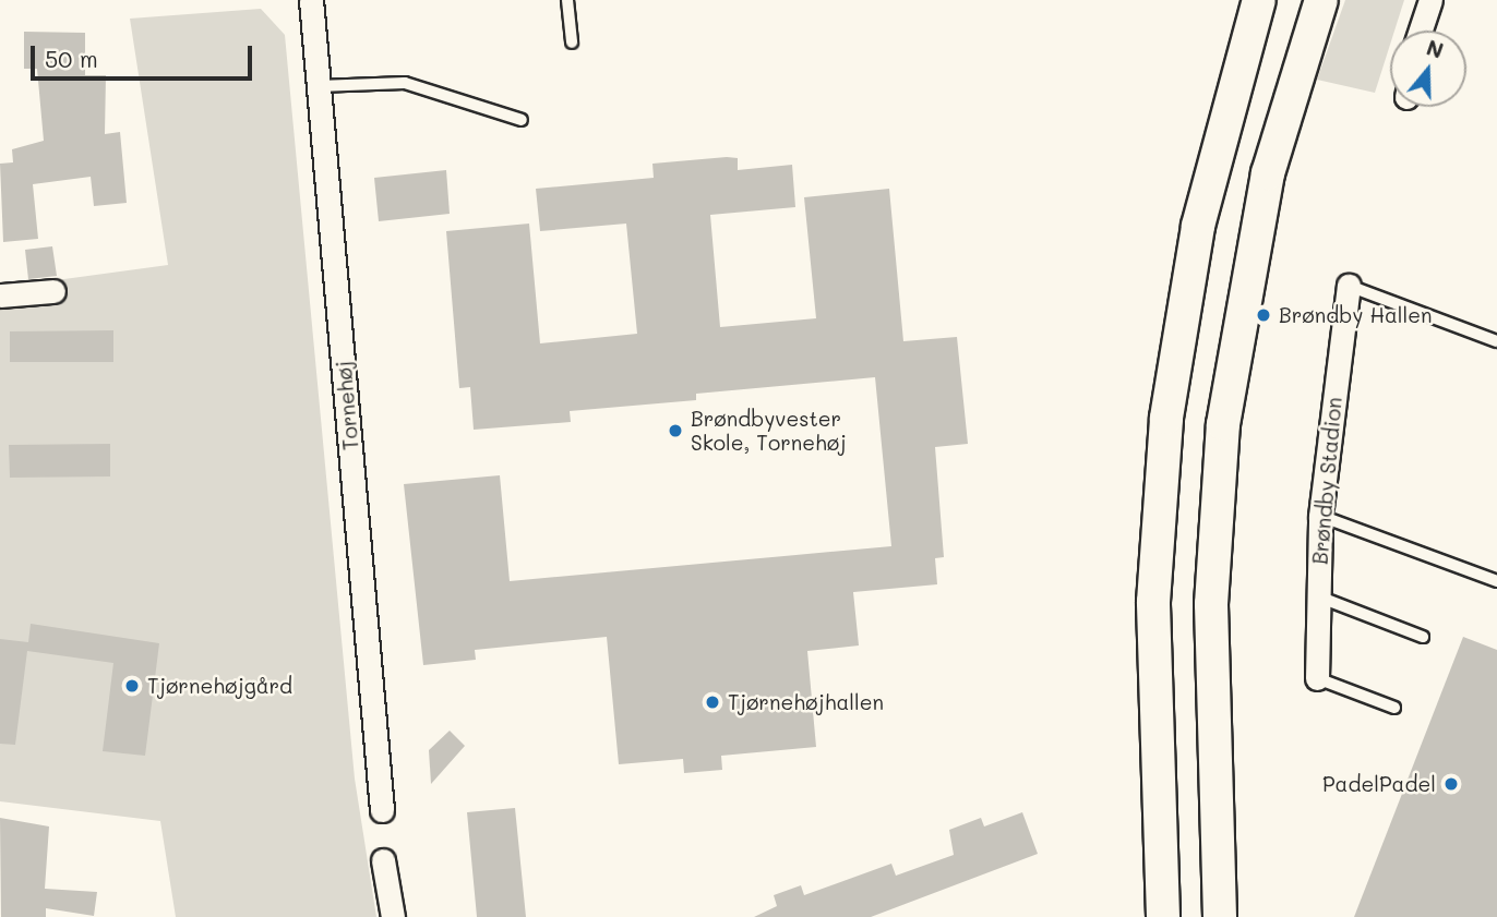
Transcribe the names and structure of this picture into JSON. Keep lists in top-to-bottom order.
{
  "streets": {
    "street": ["Tornehøj", "Brøndby Stadion"]
  },
  "places": [
    "Brøndby Hallen",
    "Brøndbyvester Skole, Tornehøj",
    "Tjørnehøjgård",
    "Tjørnehøjhallen",
    "PadelPadel"
  ],
  "scale_bar": "50 m",
  "north": "top"
}
